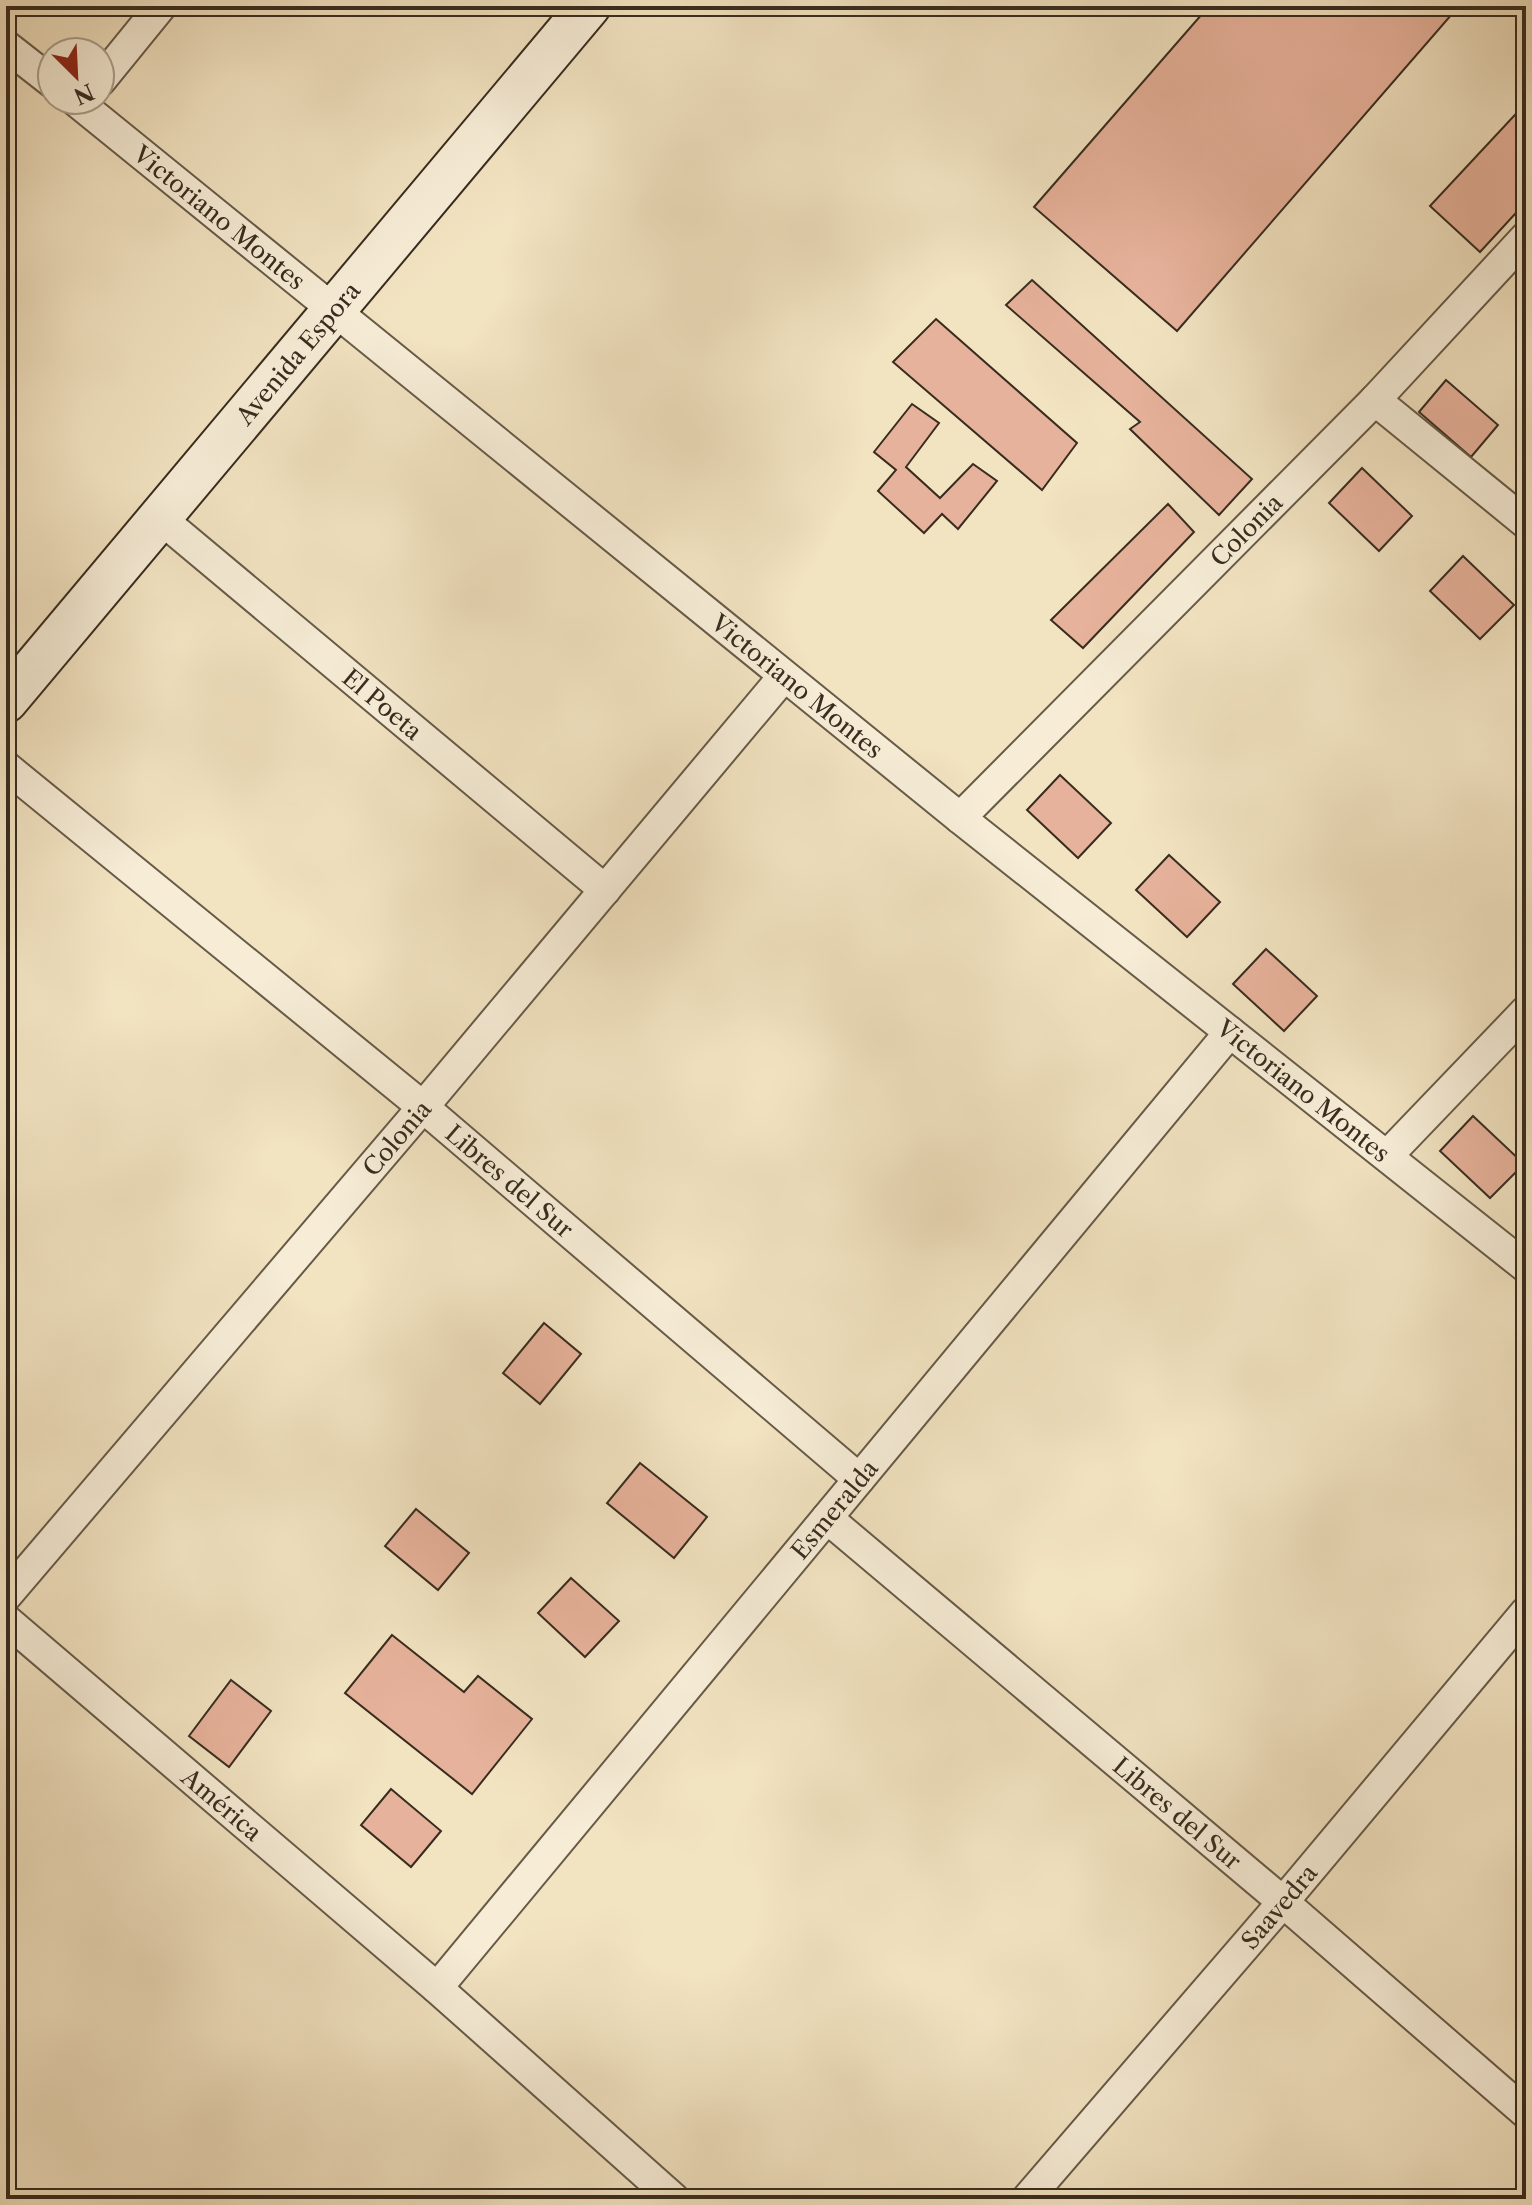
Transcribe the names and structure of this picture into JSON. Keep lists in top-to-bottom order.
{
  "streets": {
    "main road": ["Avenida Espora"],
    "street": [
      "Victoriano Montes",
      "Colonia",
      "El Poeta",
      "Libres del Sur",
      "Esmeralda",
      "América",
      "Saavedra"
    ]
  },
  "crossings": [
    ["Victoriano Montes", "Avenida Espora"],
    ["Victoriano Montes", "Colonia"],
    ["Victoriano Montes", "Esmeralda"],
    ["Avenida Espora", "El Poeta"],
    ["Colonia", "El Poeta"],
    ["Colonia", "Libres del Sur"],
    ["Libres del Sur", "Esmeralda"],
    ["Libres del Sur", "Saavedra"],
    ["Esmeralda", "América"]
  ],
  "north": "bottom right"
}
